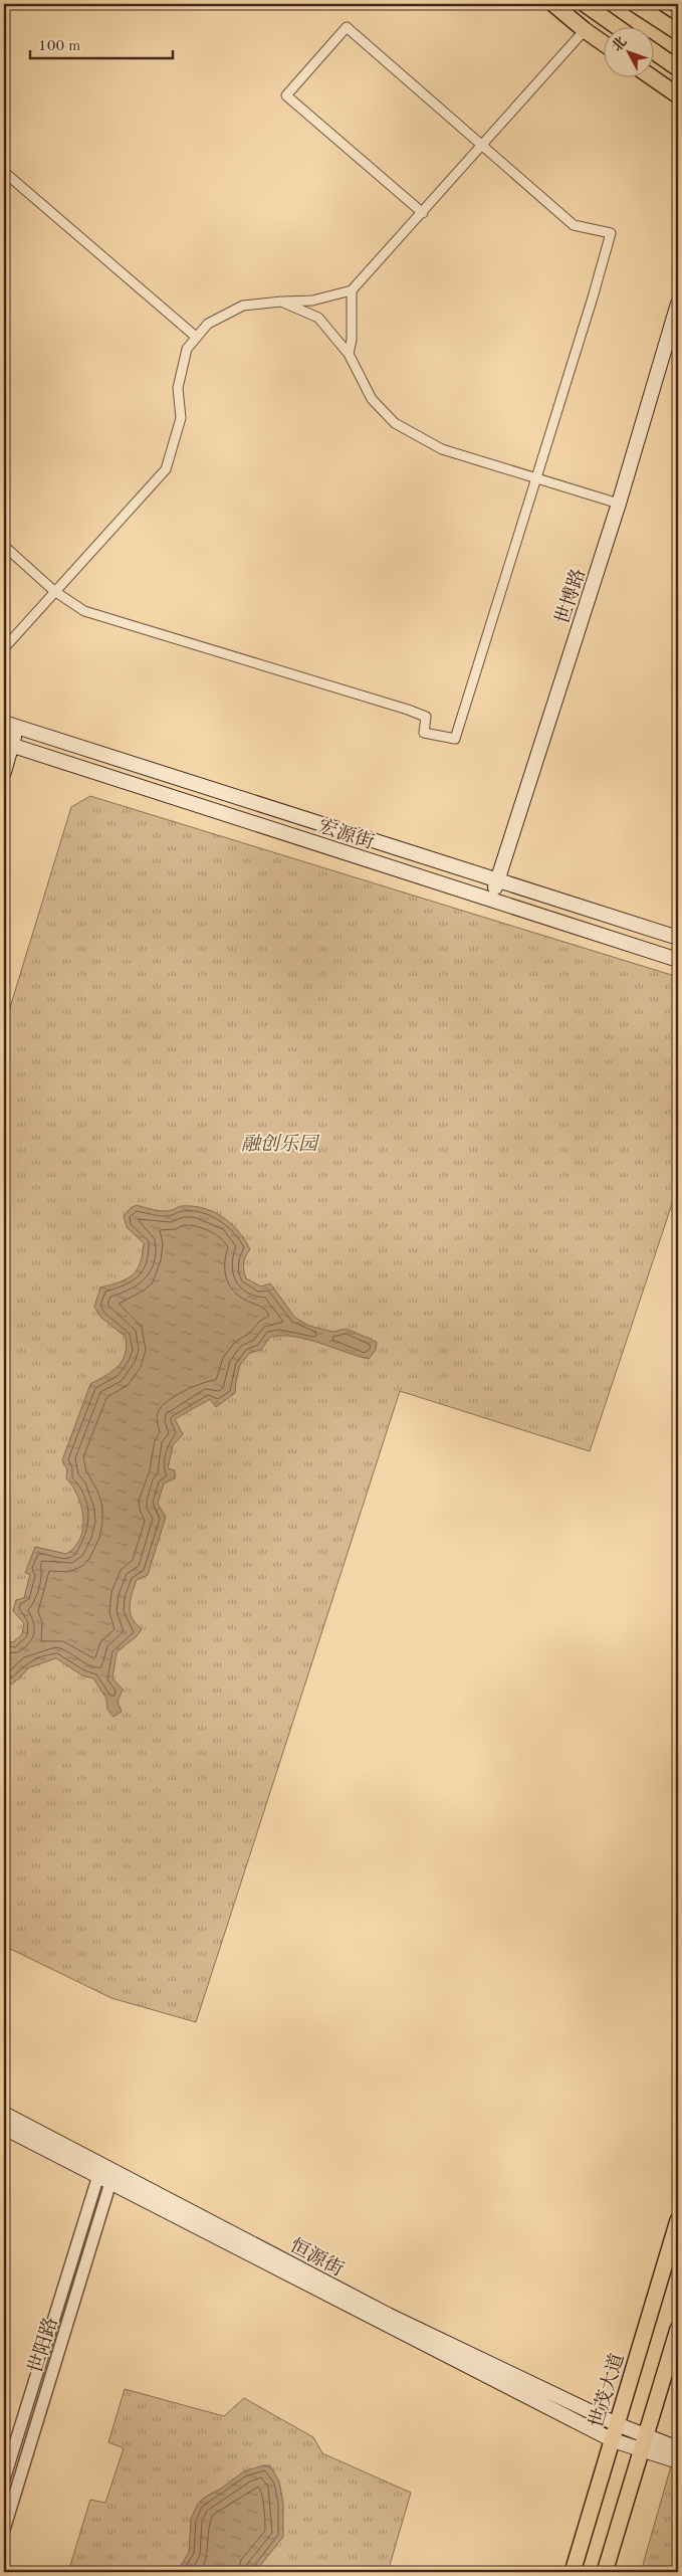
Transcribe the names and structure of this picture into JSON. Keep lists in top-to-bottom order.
{
  "streets": {
    "main road": [
      "世博路",
      "宏源街",
      "恒源街",
      "世茂大道"
    ],
    "street": ["世阳路"]
  },
  "crossings": [
    ["世博路", "宏源街"],
    ["恒源街", "世阳路"],
    ["恒源街", "世茂大道"]
  ],
  "parks": ["融创乐园"],
  "scale_bar": "100 m",
  "north": "top left"
}
